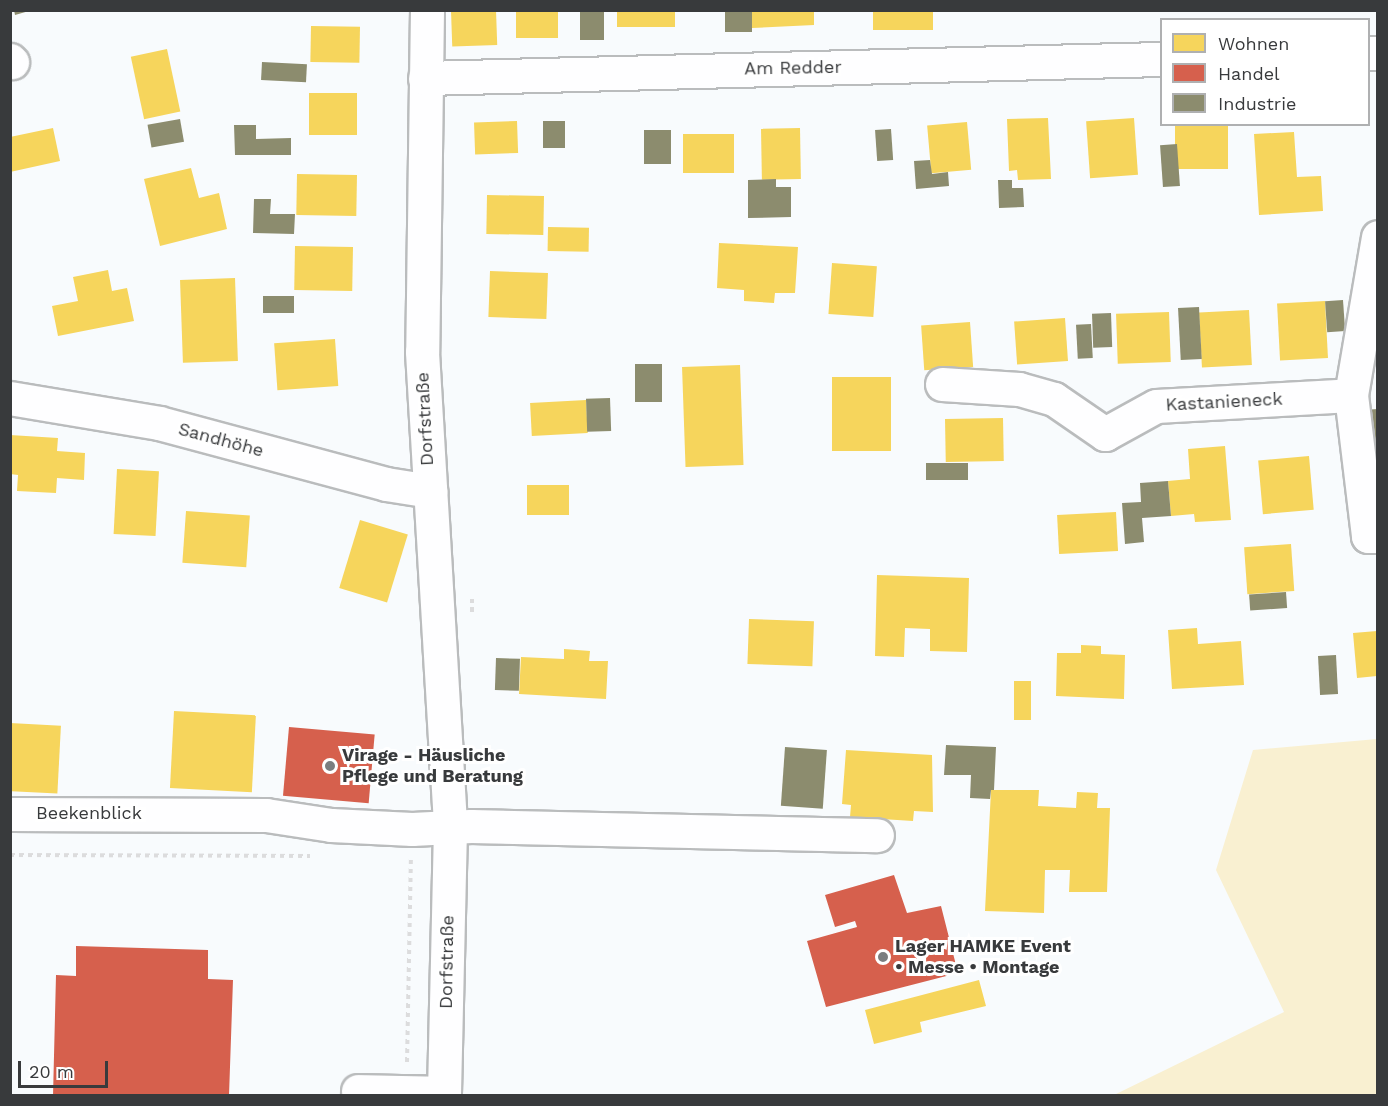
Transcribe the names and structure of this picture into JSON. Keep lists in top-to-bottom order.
{
  "streets": {
    "street": [
      "Am Redder",
      "Kastanieneck",
      "Dorfstraße",
      "Sandhöhe",
      "Beekenblick"
    ]
  },
  "crossings": [
    ["Am Redder", "Dorfstraße"],
    ["Dorfstraße", "Sandhöhe"]
  ],
  "places": ["Virage - Häusliche Pflege und Beratung", "Lager HAMKE Event • Messe • Montage"],
  "legend": ["Wohnen", "Handel", "Industrie"],
  "scale_bar": "20 m"
}
